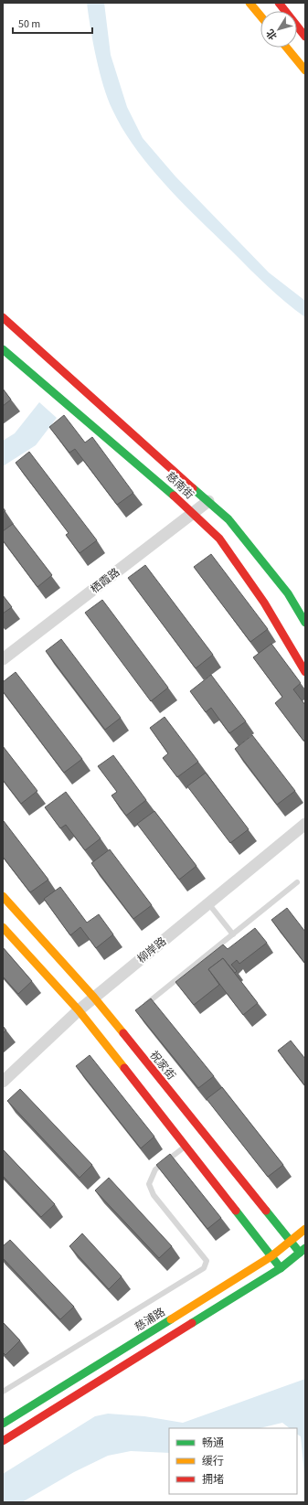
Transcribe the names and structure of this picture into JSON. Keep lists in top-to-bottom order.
{
  "streets": {
    "main road": ["慈南街", "祝家街", "慈浦路"],
    "street": ["栖霞路", "柳岸路"]
  },
  "crossings": [
    ["慈南街", "栖霞路"],
    ["柳岸路", "祝家街"],
    ["祝家街", "慈浦路"]
  ],
  "legend": ["畅通", "缓行", "拥堵"],
  "scale_bar": "50 m",
  "north": "bottom left"
}
